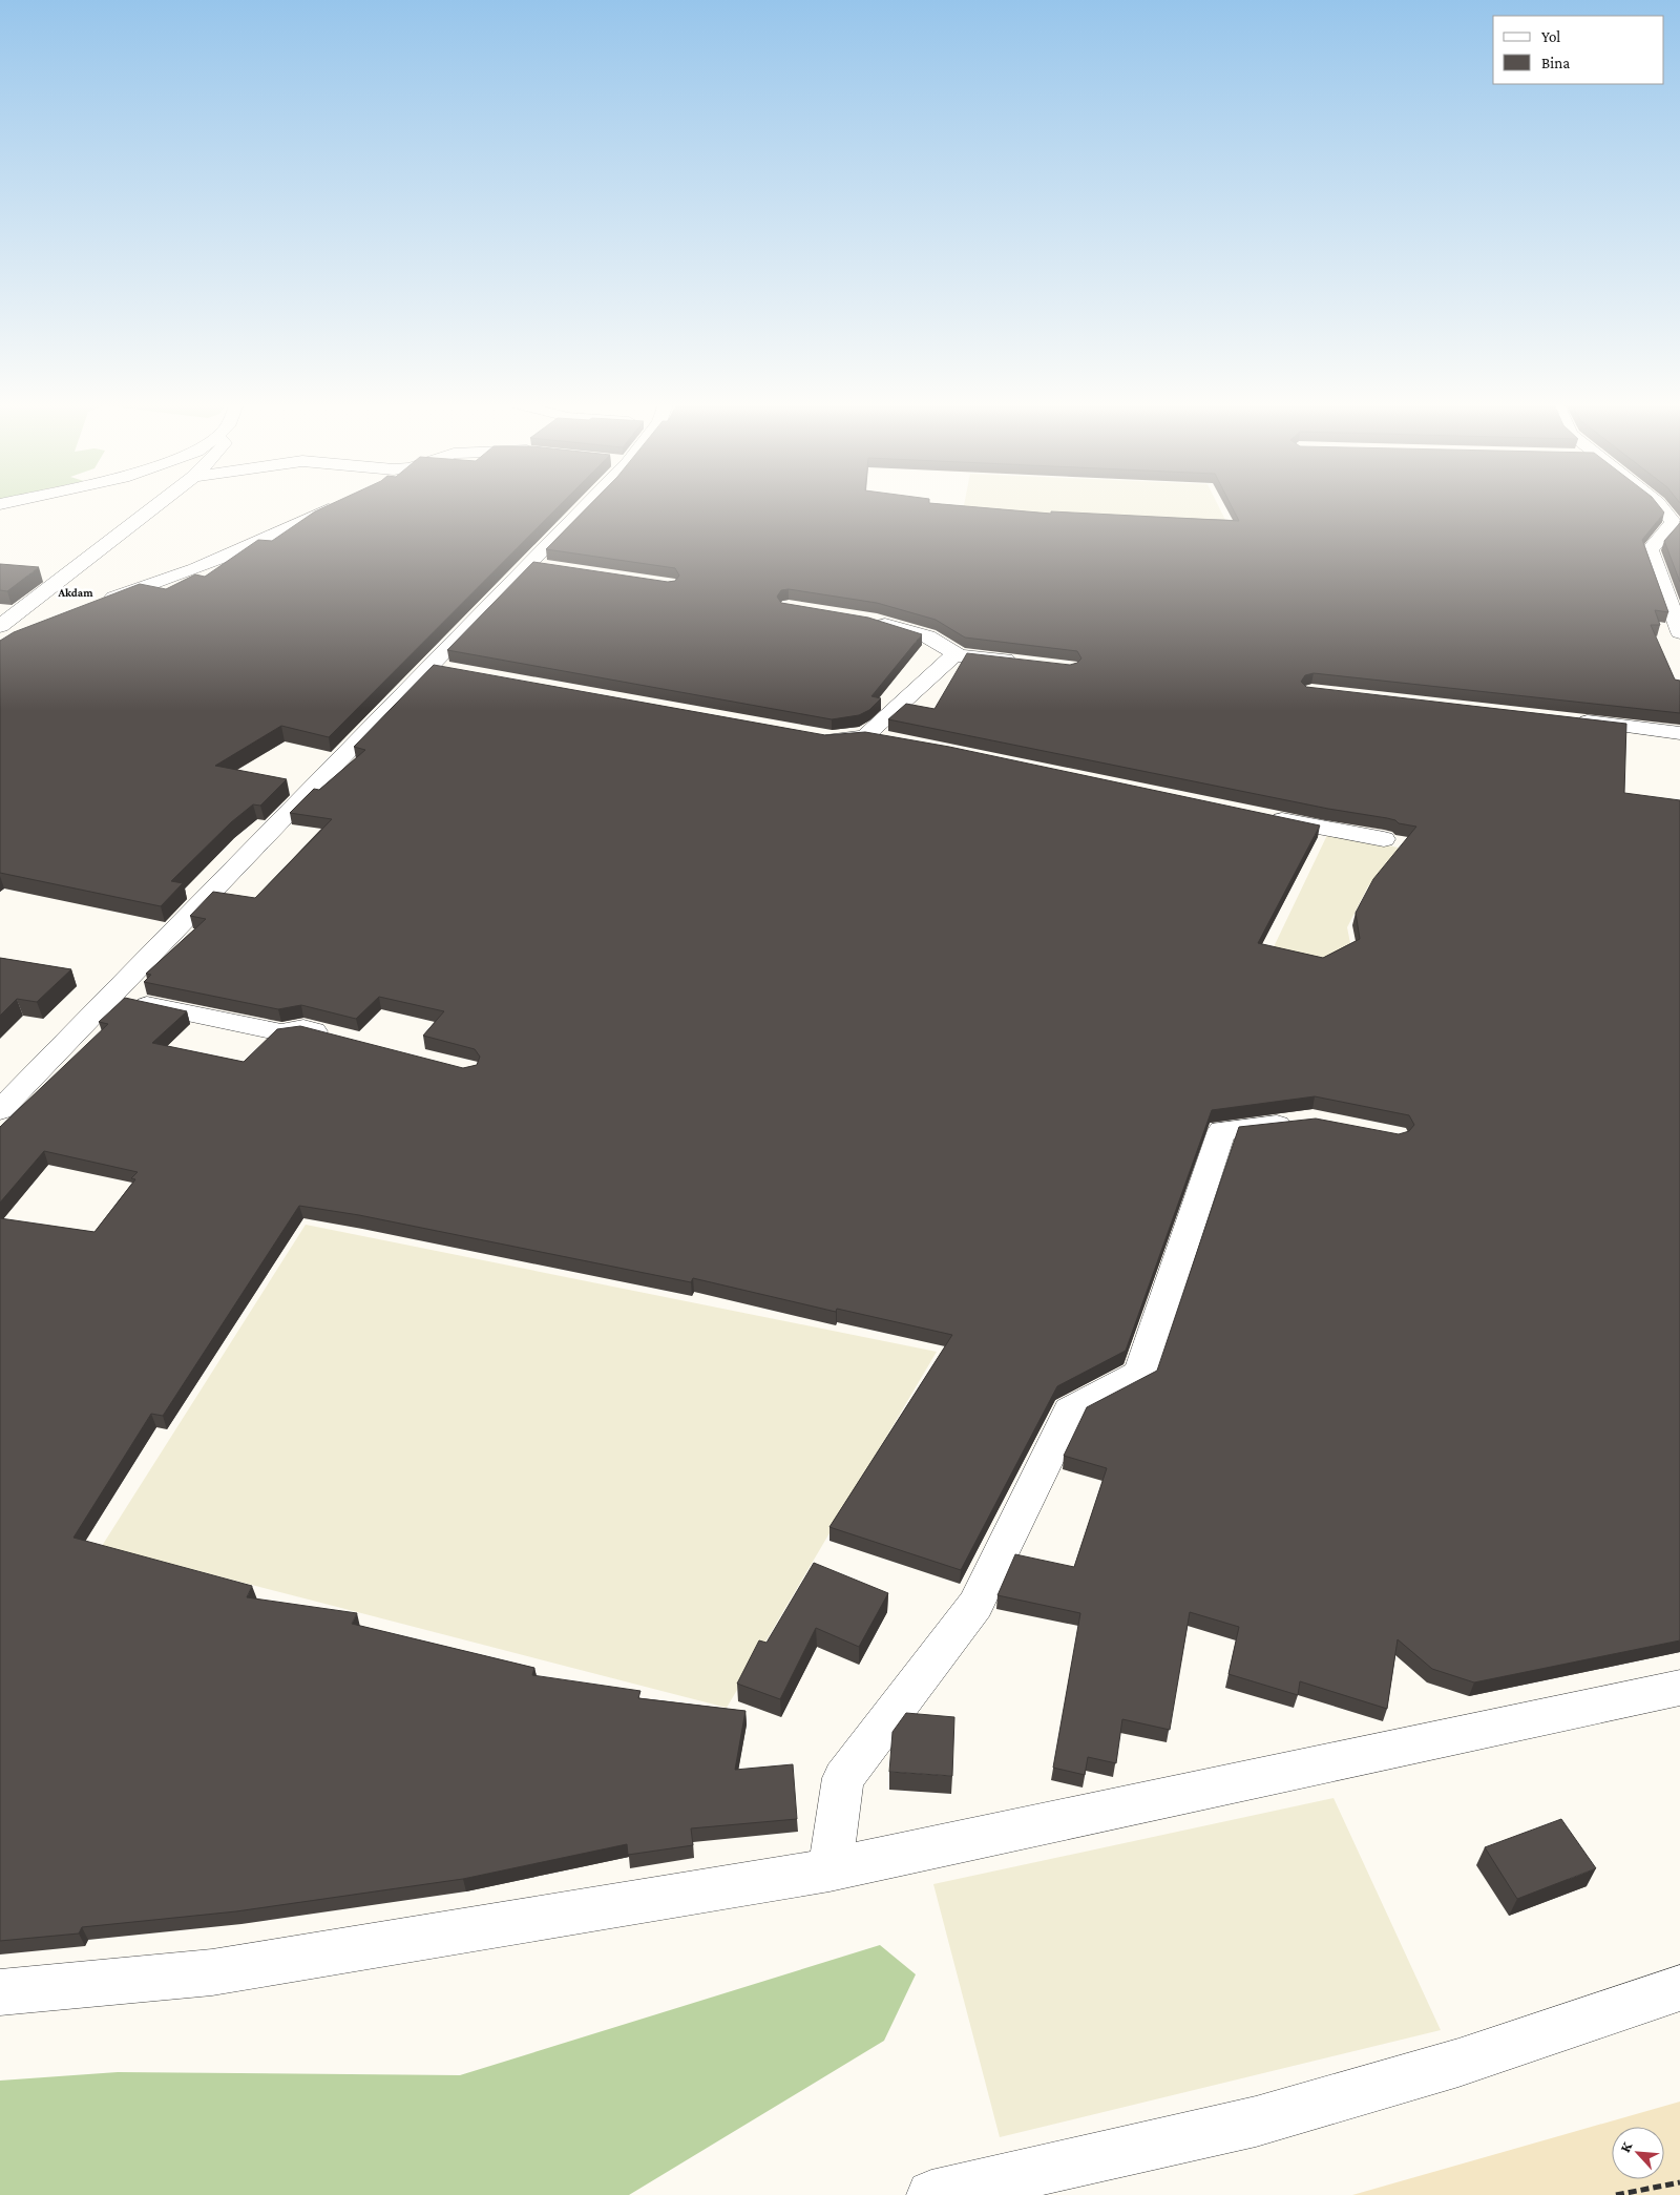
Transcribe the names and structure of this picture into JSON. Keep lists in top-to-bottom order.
{
  "districts": ["Akdam"],
  "legend": ["Yol", "Bina"],
  "north": "top left"
}
